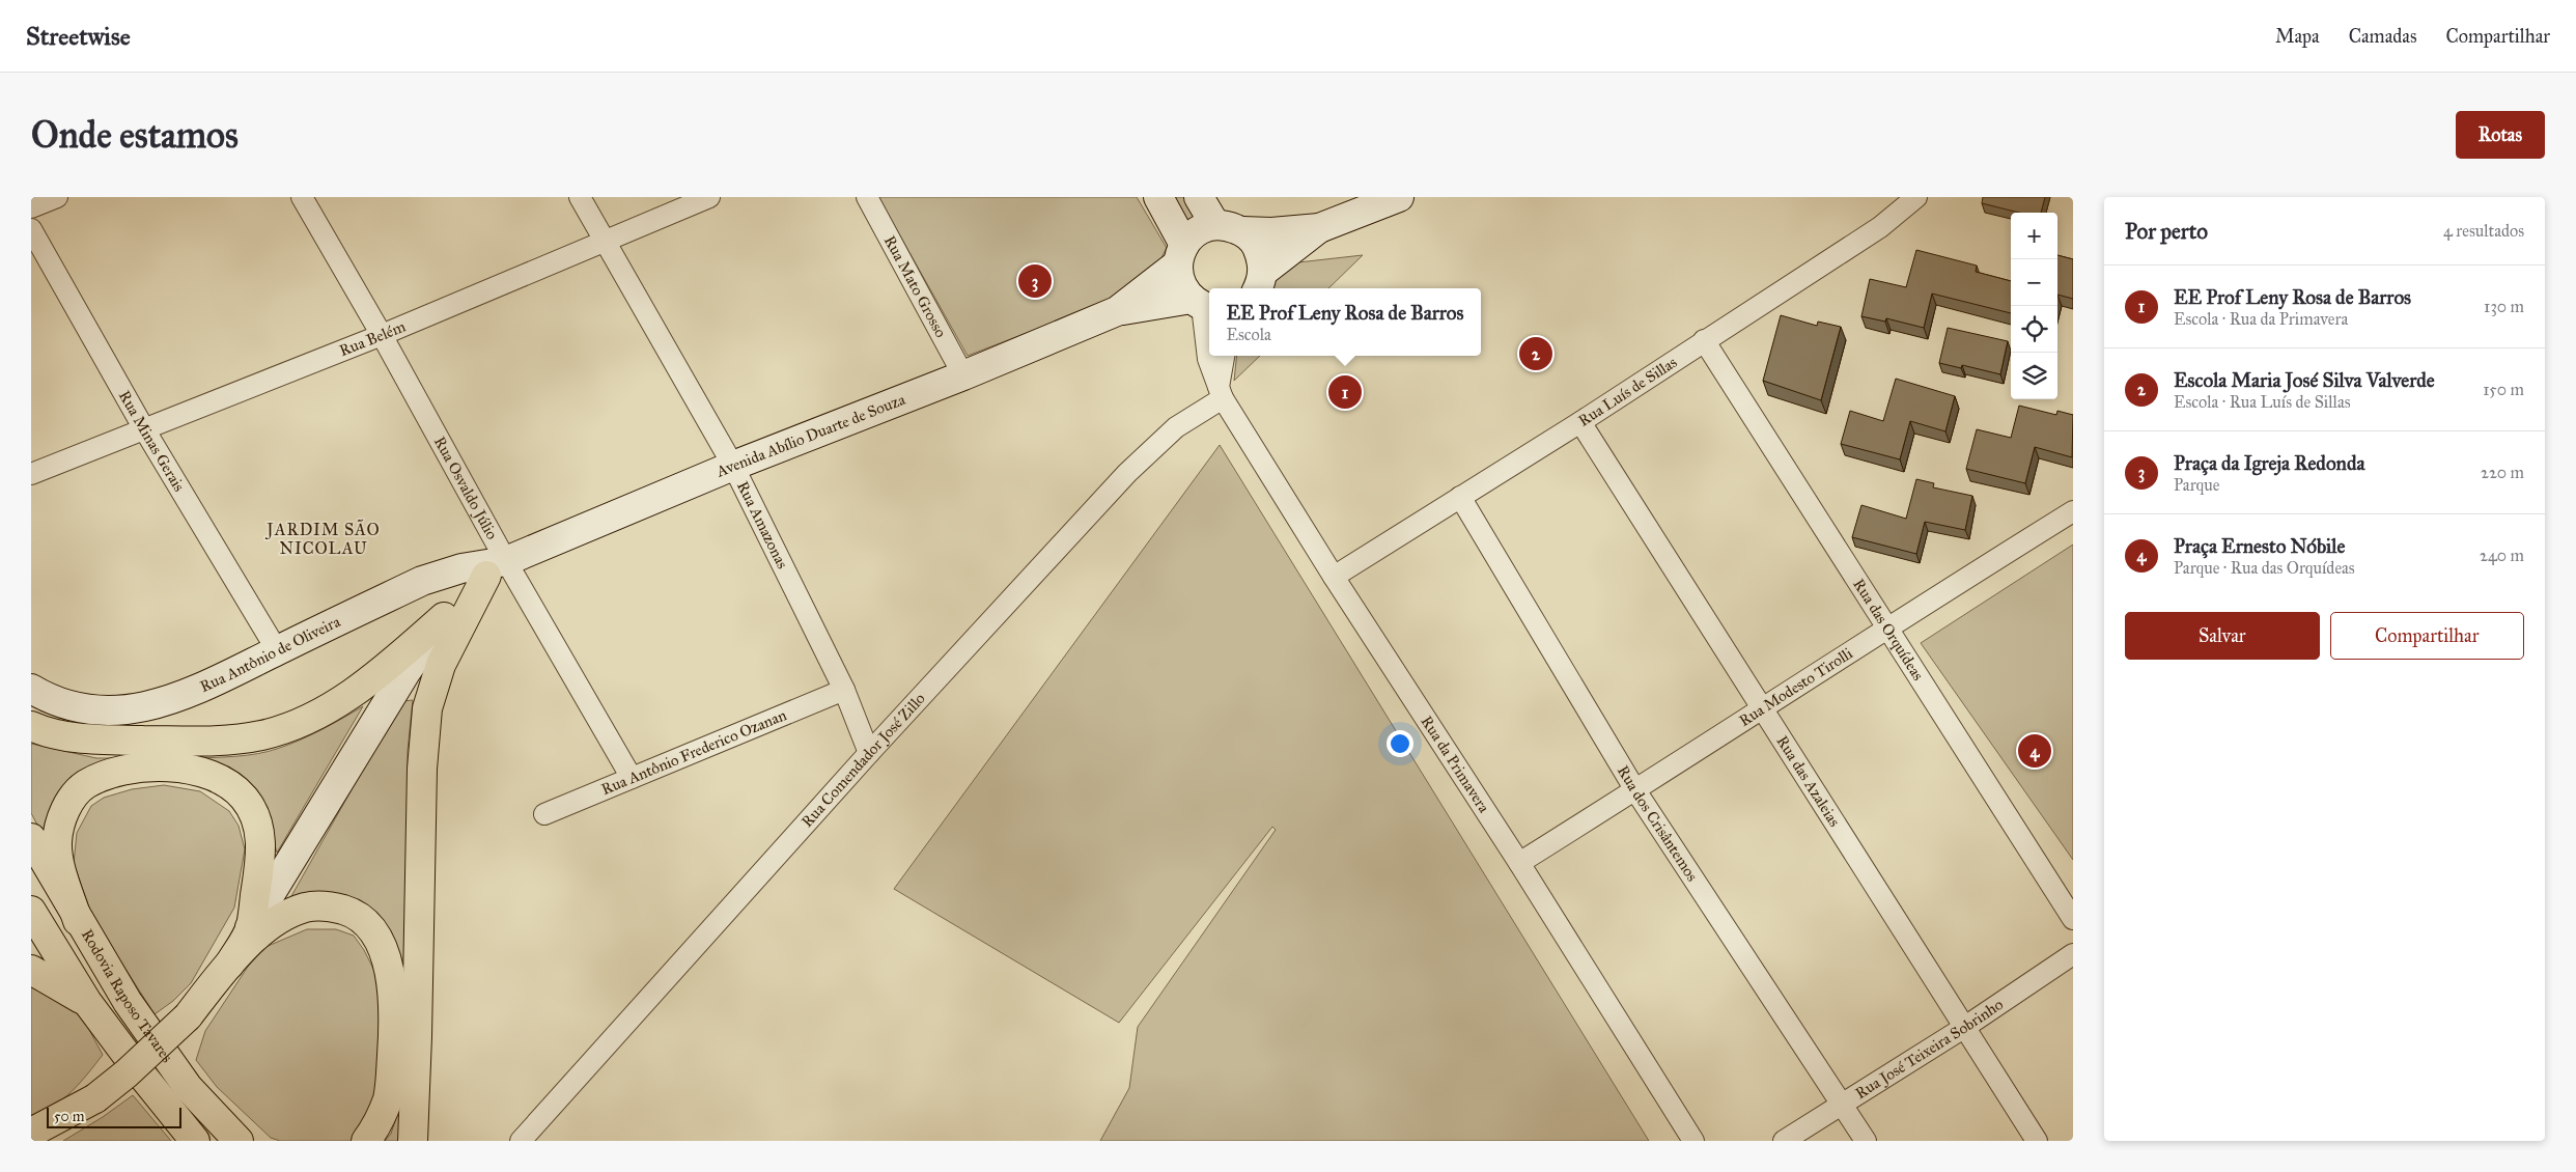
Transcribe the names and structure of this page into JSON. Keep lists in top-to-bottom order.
{
  "streets": {
    "highway": ["Rodovia Raposo Tavares"],
    "main road": ["Avenida Abílio Duarte de Souza", "Rua Antônio de Oliveira"],
    "street": [
      "Rua Mato Grosso",
      "Rua Belém",
      "Rua Luís de Sillas",
      "Rua Minas Gerais",
      "Rua Osvaldo Júlio",
      "Rua Amazonas",
      "Rua das Orquídeas",
      "Rua Modesto Tirolli",
      "Rua Antônio Frederico Ozanan",
      "Rua Comendador José Zillo",
      "Rua da Primavera",
      "Rua das Azaleias",
      "Rua dos Crisântemos",
      "Rua José Teixeira Sobrinho"
    ]
  },
  "crossings": [
    ["Rua Mato Grosso", "Avenida Abílio Duarte de Souza"],
    ["Rua Belém", "Rua Minas Gerais"],
    ["Rua Belém", "Rua Osvaldo Júlio"],
    ["Rua Belém", "Rua Amazonas"],
    ["Rua Luís de Sillas", "Rua das Orquídeas"],
    ["Rua Luís de Sillas", "Rua da Primavera"],
    ["Rua Luís de Sillas", "Rua das Azaleias"],
    ["Rua Luís de Sillas", "Rua dos Crisântemos"],
    ["Avenida Abílio Duarte de Souza", "Rua Osvaldo Júlio"],
    ["Avenida Abílio Duarte de Souza", "Rua Amazonas"],
    ["Avenida Abílio Duarte de Souza", "Rua Antônio de Oliveira"],
    ["Avenida Abílio Duarte de Souza", "Rua da Primavera"],
    ["Rua Minas Gerais", "Rua Antônio de Oliveira"],
    ["Rua Osvaldo Júlio", "Rua Antônio de Oliveira"],
    ["Rua Osvaldo Júlio", "Rua Antônio Frederico Ozanan"],
    ["Rua Amazonas", "Rua Antônio Frederico Ozanan"],
    ["Rua Amazonas", "Rua Comendador José Zillo"],
    ["Rua das Orquídeas", "Rua Modesto Tirolli"],
    ["Rua Modesto Tirolli", "Rua da Primavera"],
    ["Rua Modesto Tirolli", "Rua das Azaleias"],
    ["Rua Modesto Tirolli", "Rua dos Crisântemos"],
    ["Rua Comendador José Zillo", "Rua da Primavera"],
    ["Rua das Azaleias", "Rua José Teixeira Sobrinho"],
    ["Rua dos Crisântemos", "Rua José Teixeira Sobrinho"]
  ],
  "districts": ["JARDIM SÃO NICOLAU"],
  "scale_bar": "50 m",
  "page": {
    "header": "Streetwise",
    "nav": ["Mapa", "Camadas", "Compartilhar"],
    "buttons": [
      "Rotas",
      ["Salvar", "Compartilhar"]
    ],
    "title": "Onde estamos",
    "heading": ["Por perto", "4 resultados"],
    "map_buttons": ["+", "−"],
    "pins": [
      "3",
      "2",
      "1",
      "4"
    ],
    "list": [
      {
        "mark": "1",
        "name": "EE Prof Leny Rosa de Barros",
        "note": "Escola · Rua da Primavera",
        "value": "130 m"
      },
      {
        "mark": "2",
        "name": "Escola Maria José Silva Valverde",
        "note": "Escola · Rua Luís de Sillas",
        "value": "150 m"
      },
      {
        "mark": "3",
        "name": "Praça da Igreja Redonda",
        "note": "Parque",
        "value": "220 m"
      },
      {
        "mark": "4",
        "name": "Praça Ernesto Nóbile",
        "note": "Parque · Rua das Orquídeas",
        "value": "240 m"
      }
    ],
    "popup": ["EE Prof Leny Rosa de Barros", "Escola"],
    "scale": "50 m"
  }
}
